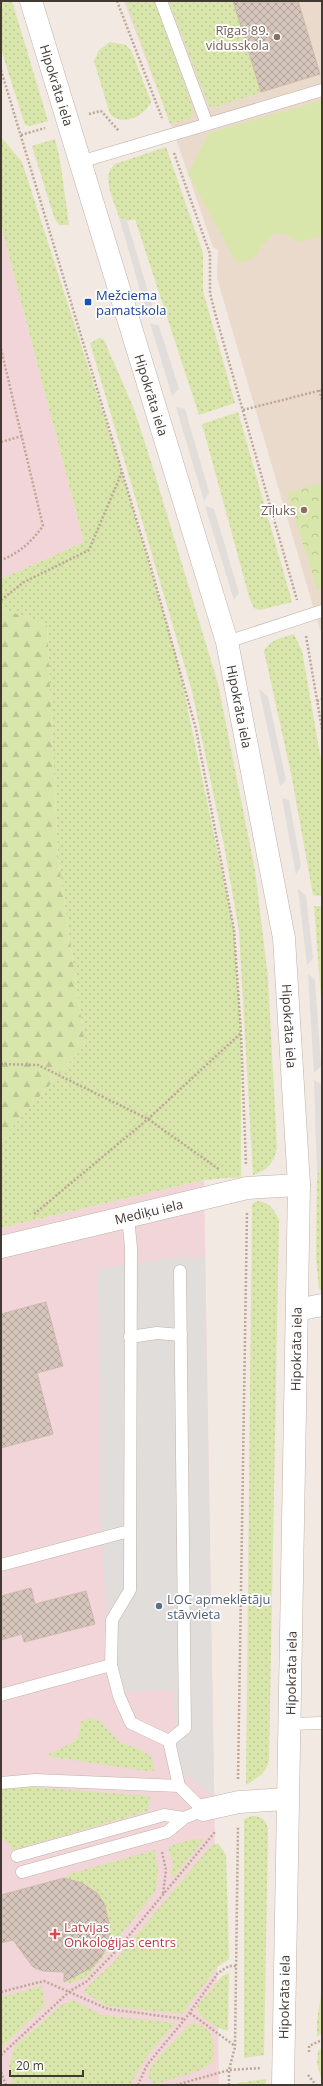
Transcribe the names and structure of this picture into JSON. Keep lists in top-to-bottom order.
{
  "streets": {
    "street": ["Hipokrāta iela", "Mediķu iela"]
  },
  "crossings": [
    ["Hipokrāta iela", "Mediķu iela"]
  ],
  "places": {
    "other": ["Rīgas 89. vidusskola", "Zīļuks", "LOC apmeklētāju stāvvieta"],
    "transit": ["Mežciema pamatskola"],
    "health": ["Latvijas Onkoloģijas centrs"]
  },
  "scale_bar": "20 m"
}
